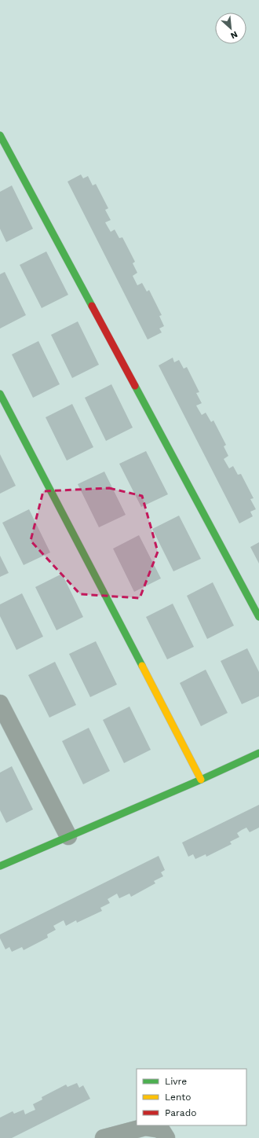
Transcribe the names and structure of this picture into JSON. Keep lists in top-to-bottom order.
{
  "legend": ["Livre", "Lento", "Parado"],
  "north": "bottom right"
}
